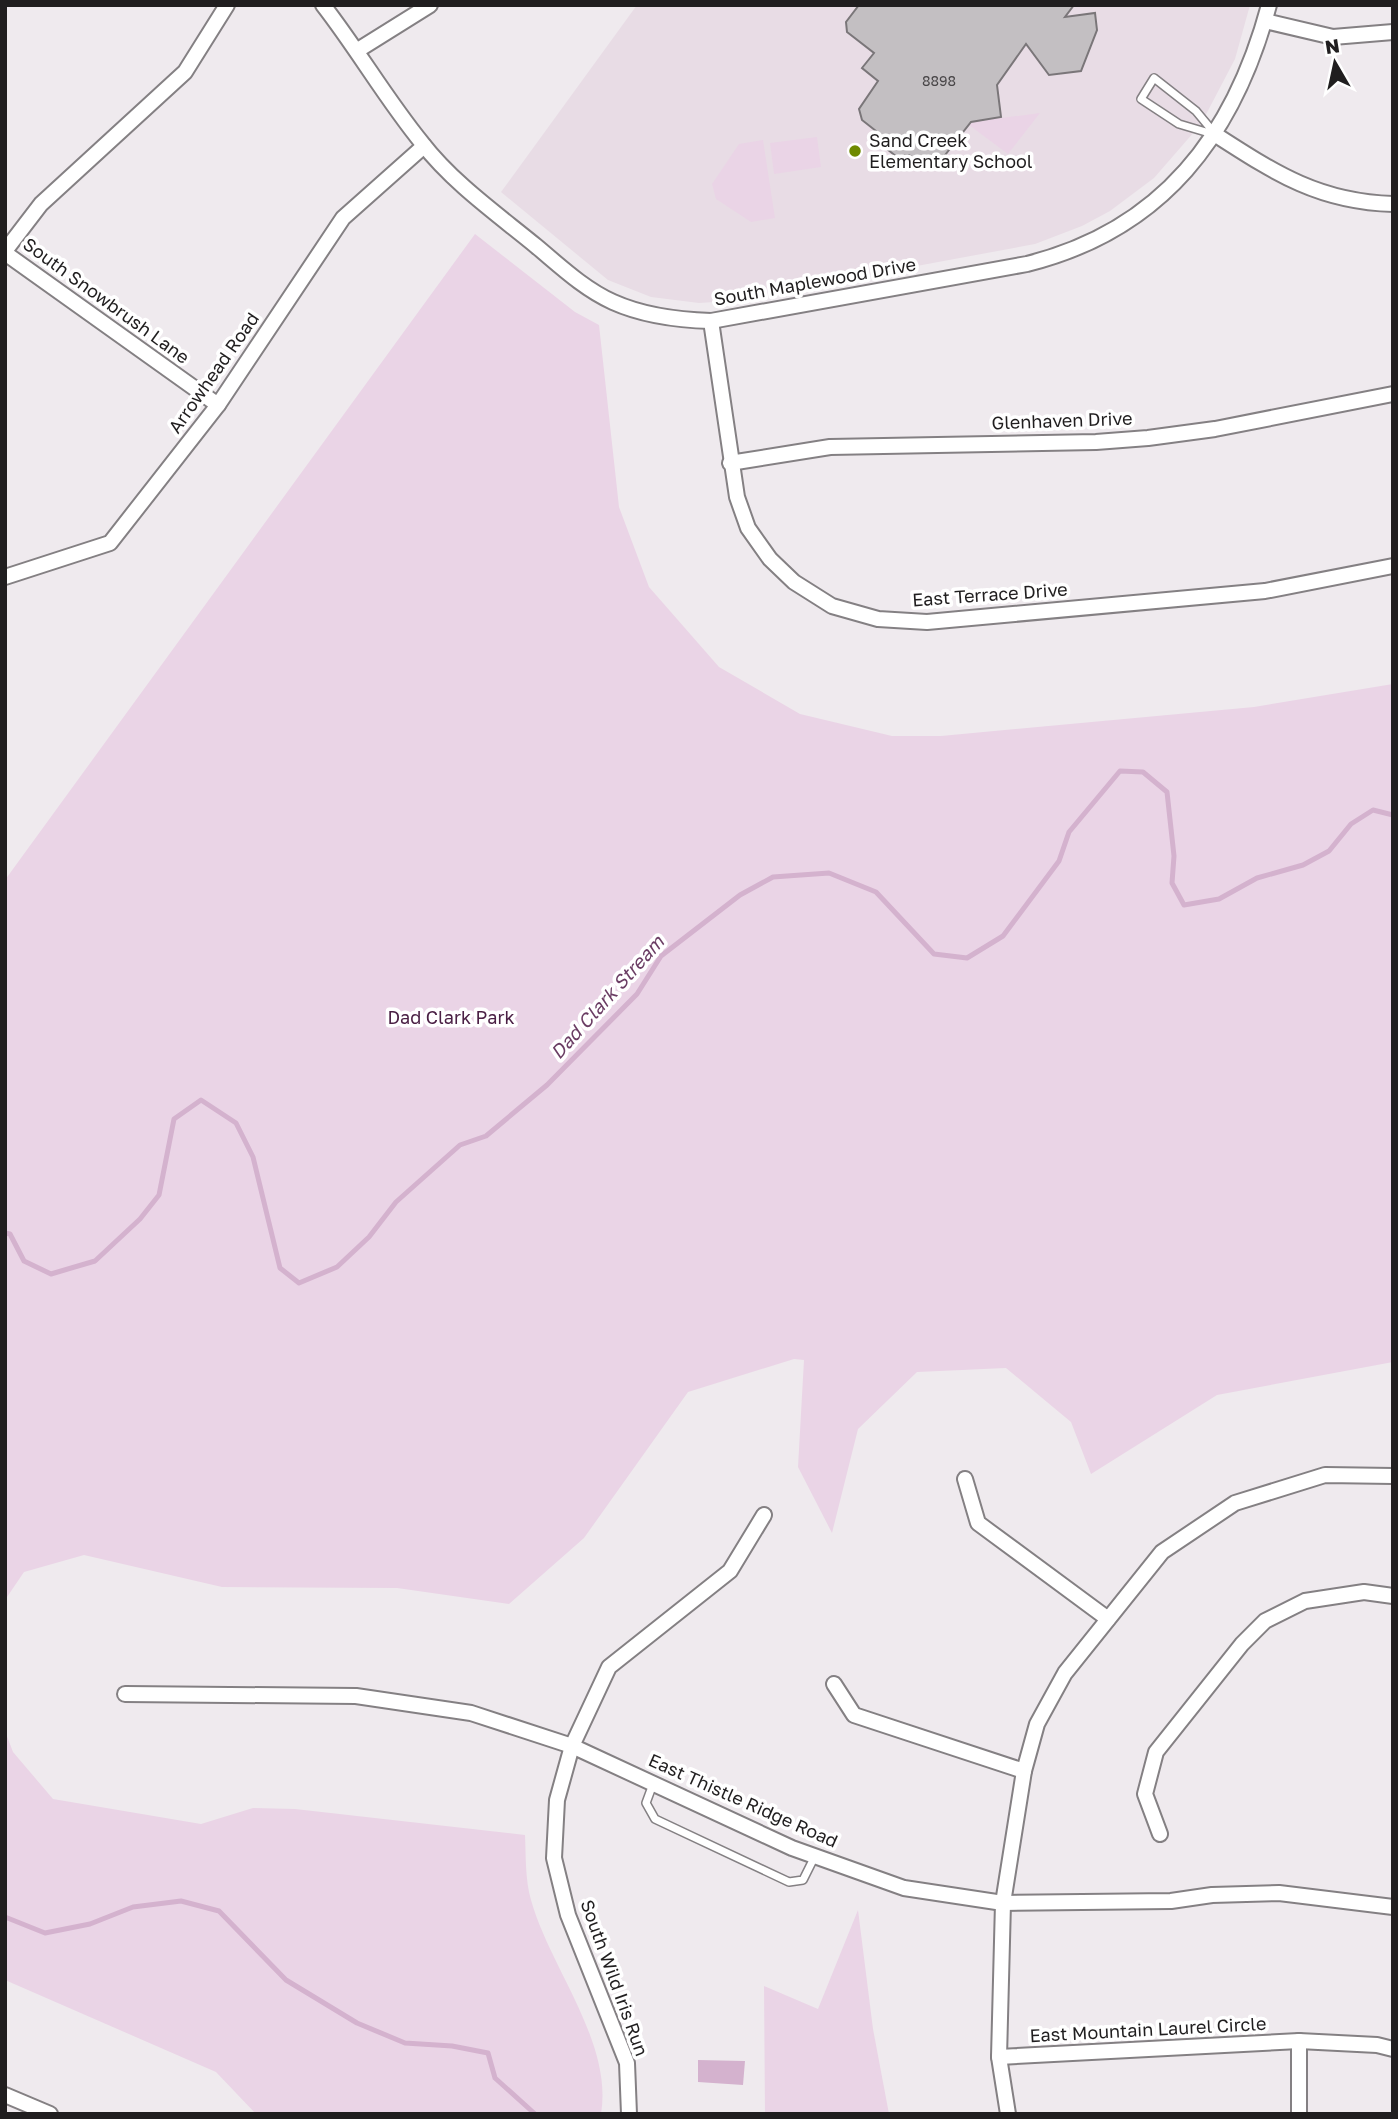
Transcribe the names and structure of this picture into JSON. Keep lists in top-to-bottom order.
{
  "streets": {
    "street": [
      "South Maplewood Drive",
      "South Snowbrush Lane",
      "Arrowhead Road",
      "Glenhaven Drive",
      "East Terrace Drive",
      "East Thistle Ridge Road",
      "South Wild Iris Run",
      "East Mountain Laurel Circle"
    ]
  },
  "crossings": [
    ["South Maplewood Drive", "Arrowhead Road"],
    ["South Maplewood Drive", "East Terrace Drive"],
    ["South Snowbrush Lane", "Arrowhead Road"],
    ["Glenhaven Drive", "East Terrace Drive"],
    ["East Thistle Ridge Road", "South Wild Iris Run"]
  ],
  "water": ["Dad Clark Stream"],
  "parks": ["Dad Clark Park"],
  "places": ["Sand Creek Elementary School"],
  "house_numbers": ["8898"],
  "north": "top"
}
